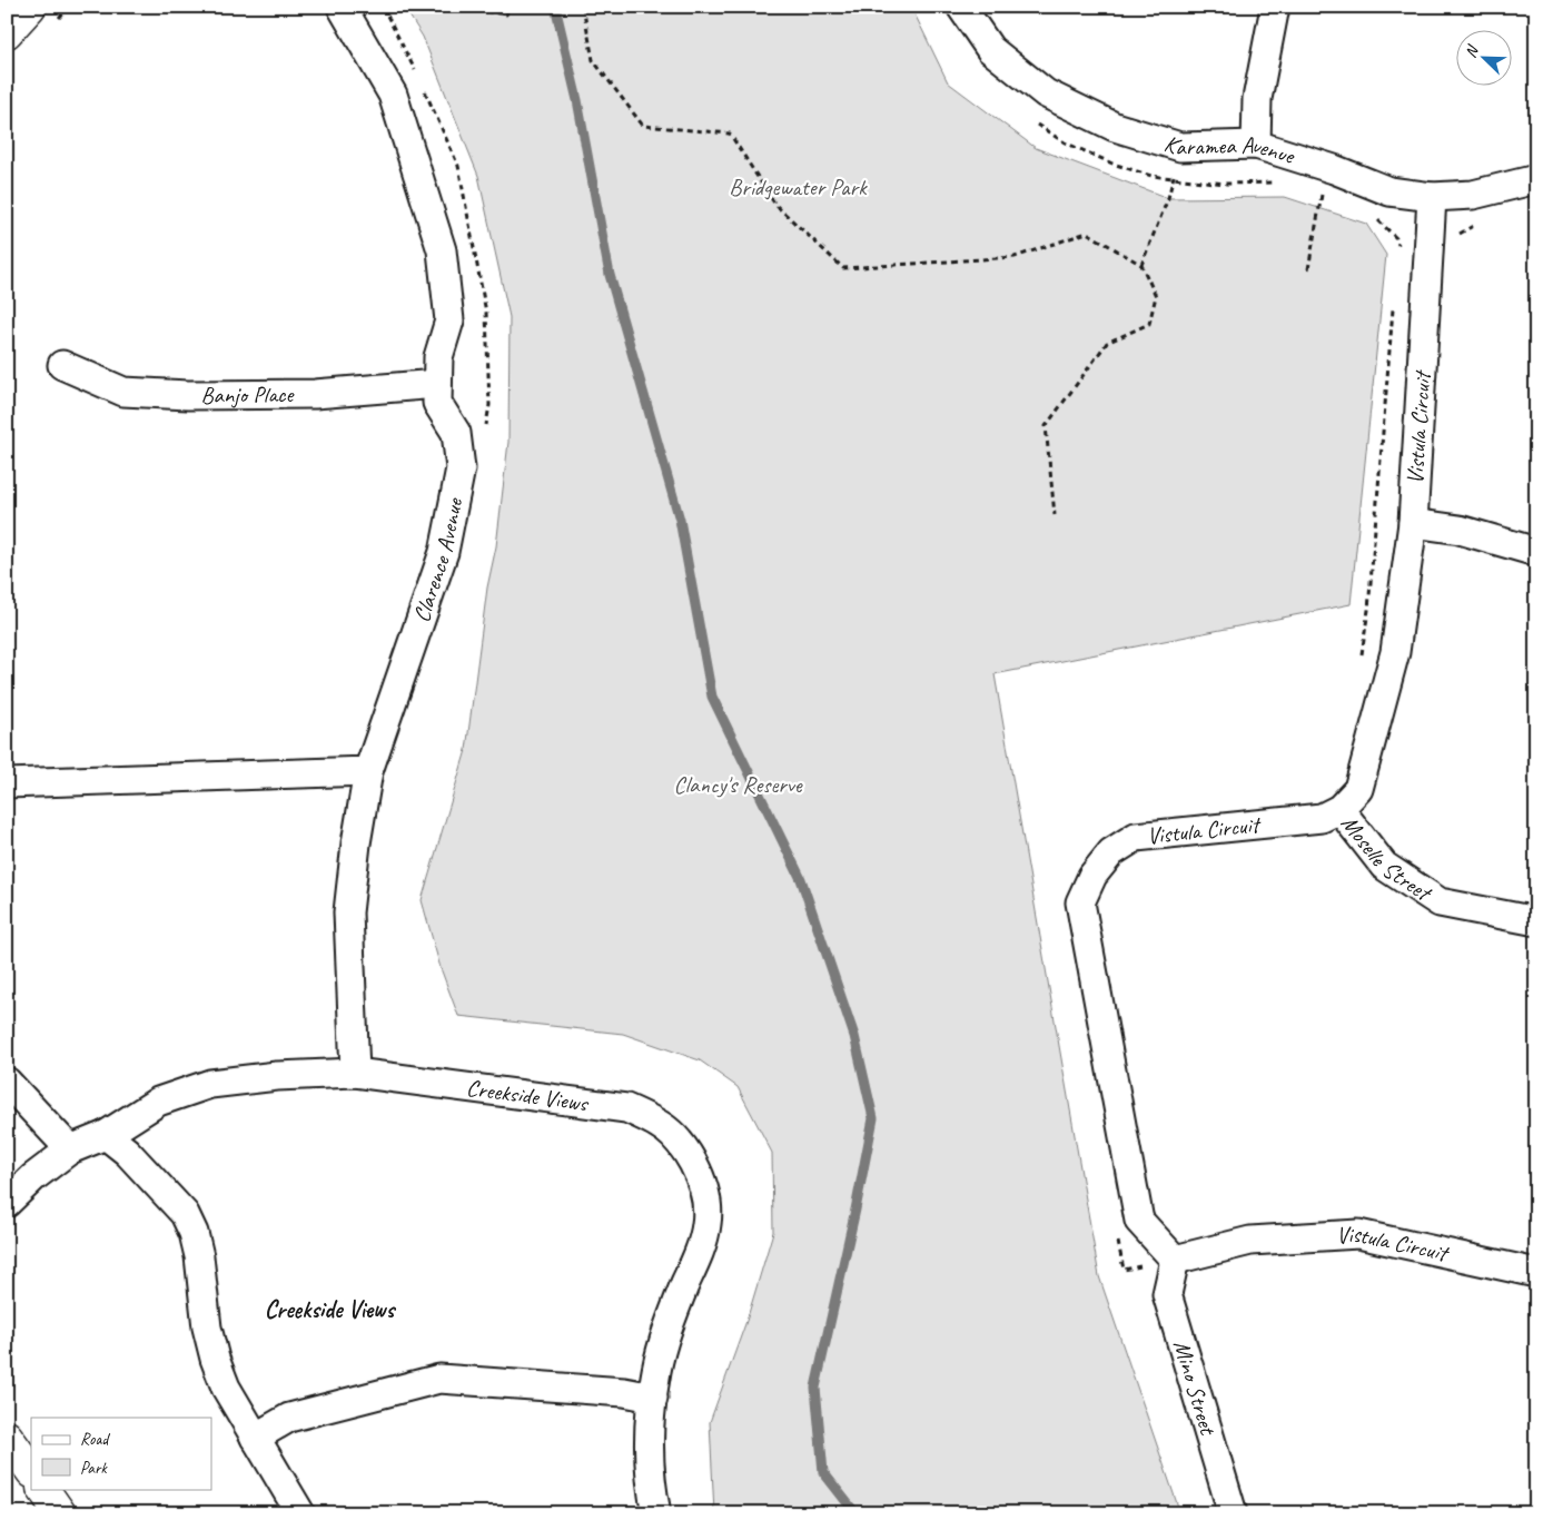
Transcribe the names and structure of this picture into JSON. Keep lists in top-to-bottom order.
{
  "streets": {
    "street": [
      "Karamea Avenue",
      "Banjo Place",
      "Vistula Circuit",
      "Clarence Avenue",
      "Moselle Street",
      "Creekside Views",
      "Mino Street"
    ]
  },
  "crossings": [
    ["Karamea Avenue", "Vistula Circuit"],
    ["Banjo Place", "Clarence Avenue"],
    ["Vistula Circuit", "Moselle Street"],
    ["Vistula Circuit", "Mino Street"],
    ["Clarence Avenue", "Creekside Views"]
  ],
  "districts": ["Creekside Views"],
  "parks": ["Bridgewater Park", "Clancy's Reserve"],
  "legend": ["Road", "Park"],
  "north": "top left"
}
